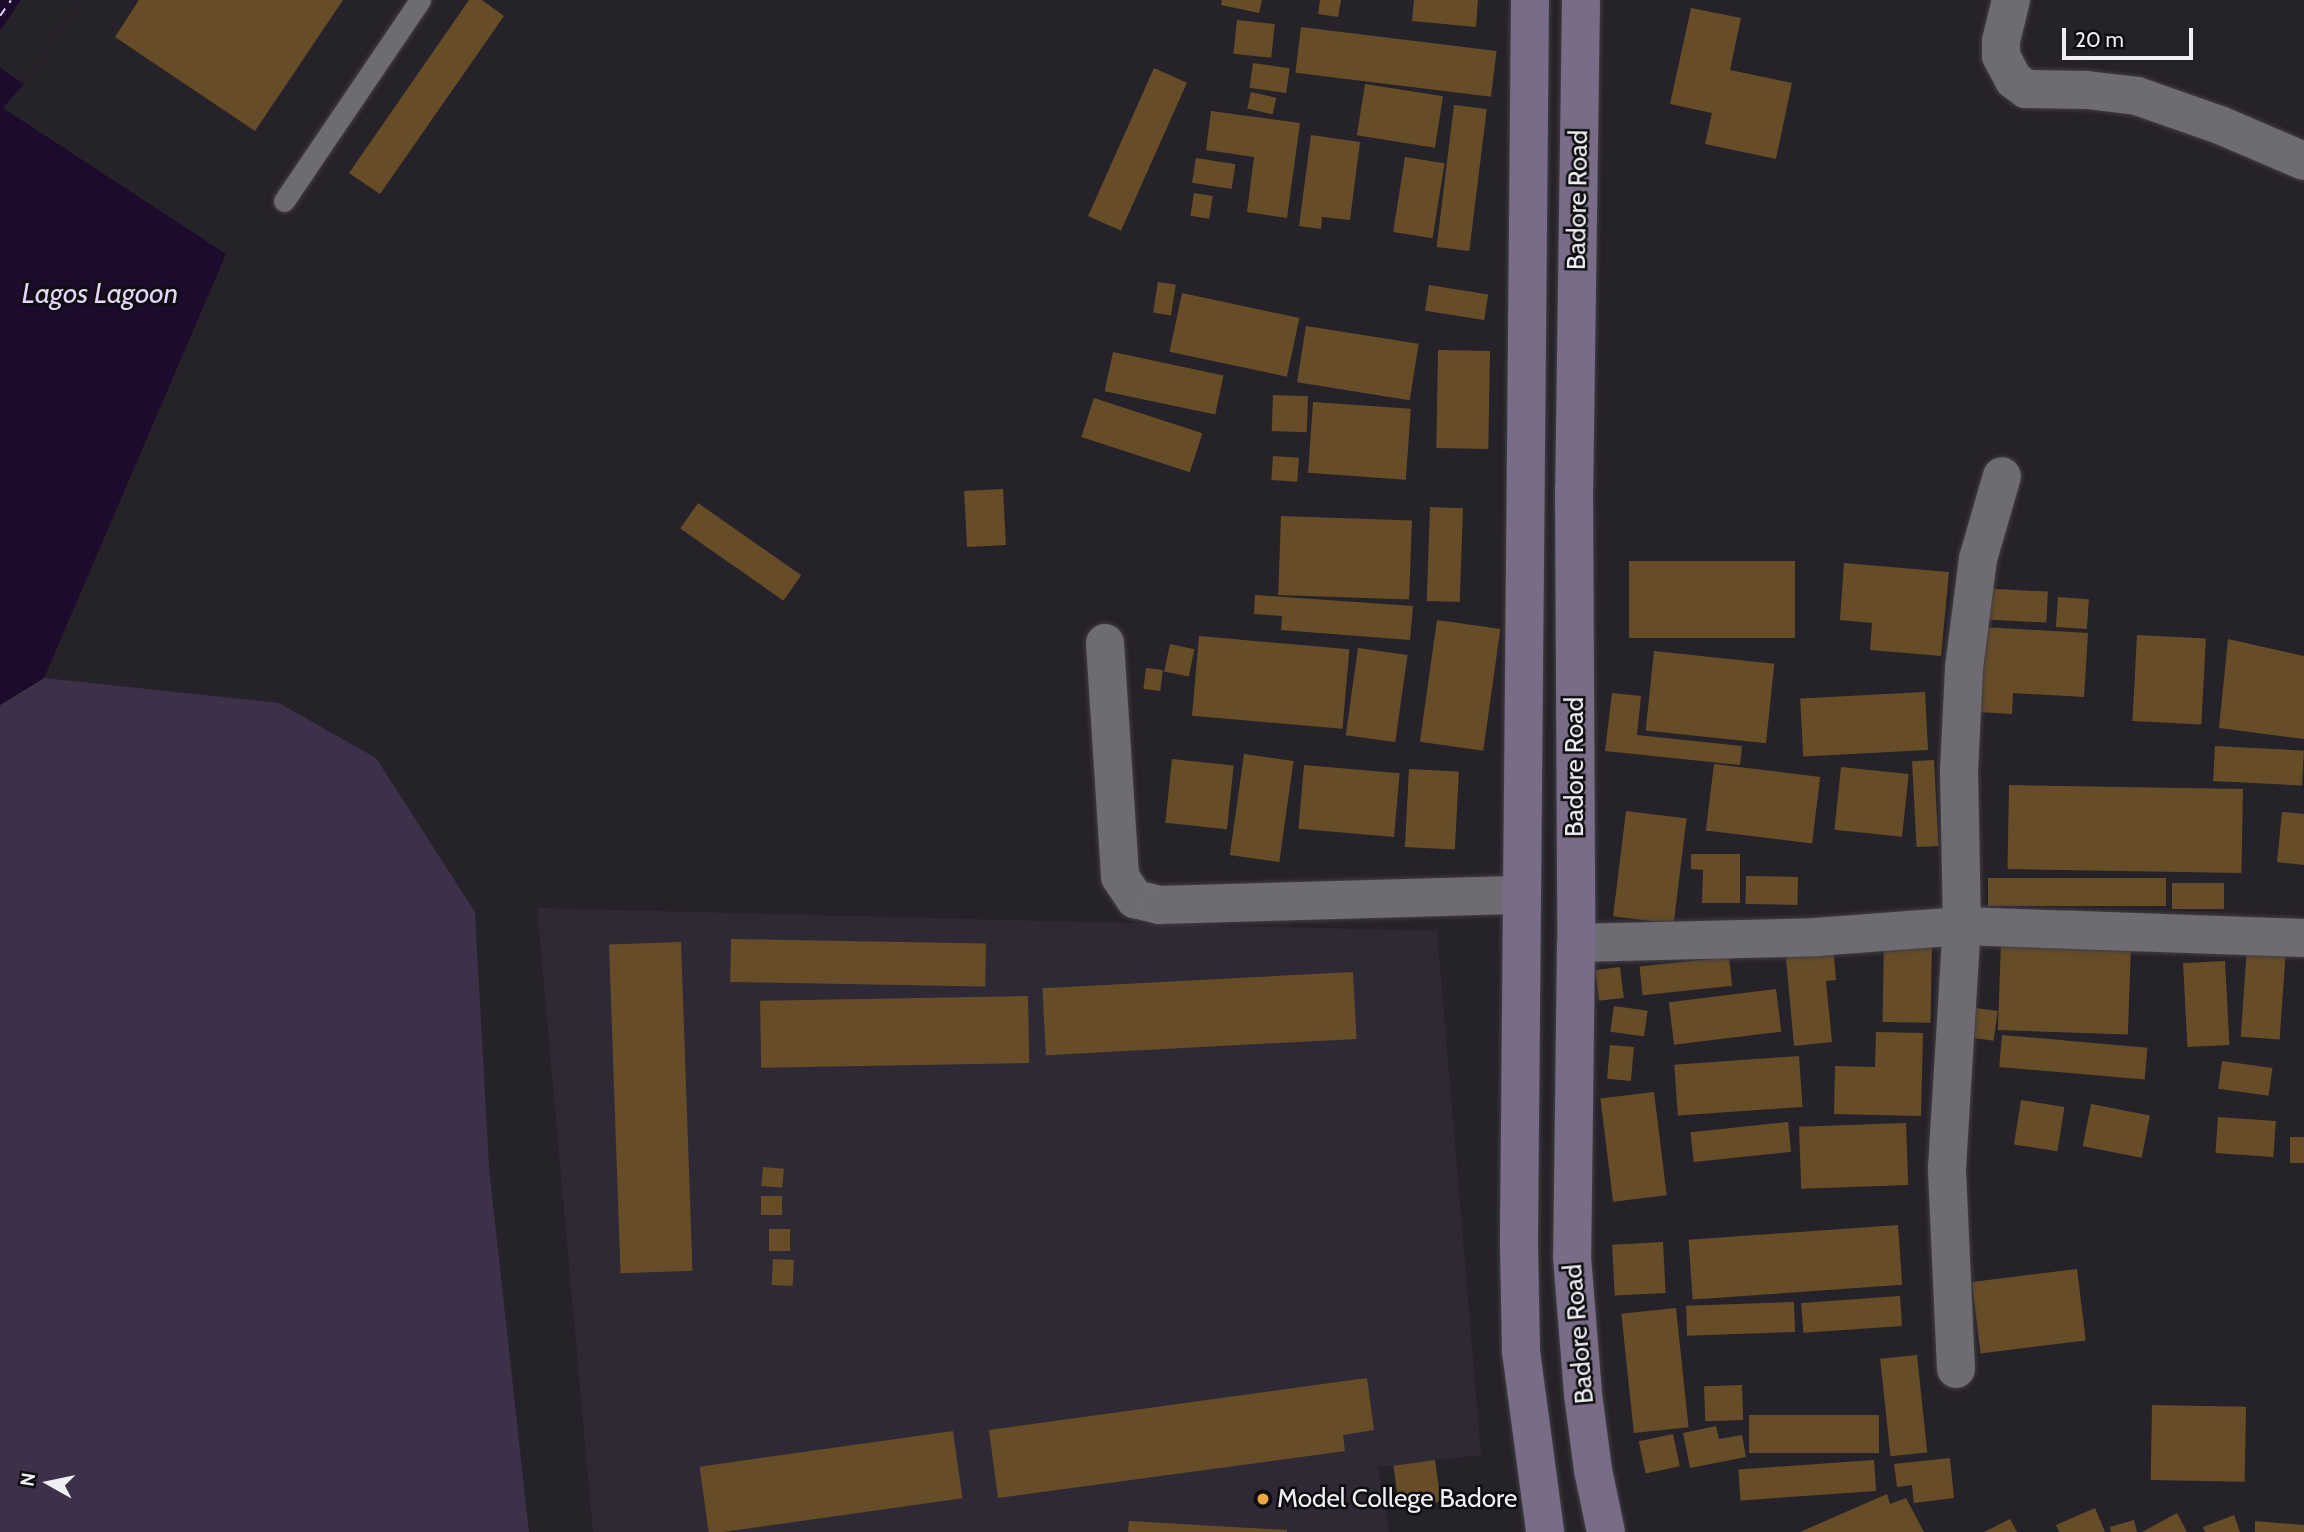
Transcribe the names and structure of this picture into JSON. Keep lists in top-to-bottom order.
{
  "streets": {
    "main road": ["Badore Road"]
  },
  "water": ["Lagos Lagoon"],
  "places": ["Model College Badore"],
  "scale_bar": "20 m",
  "north": "left"
}
